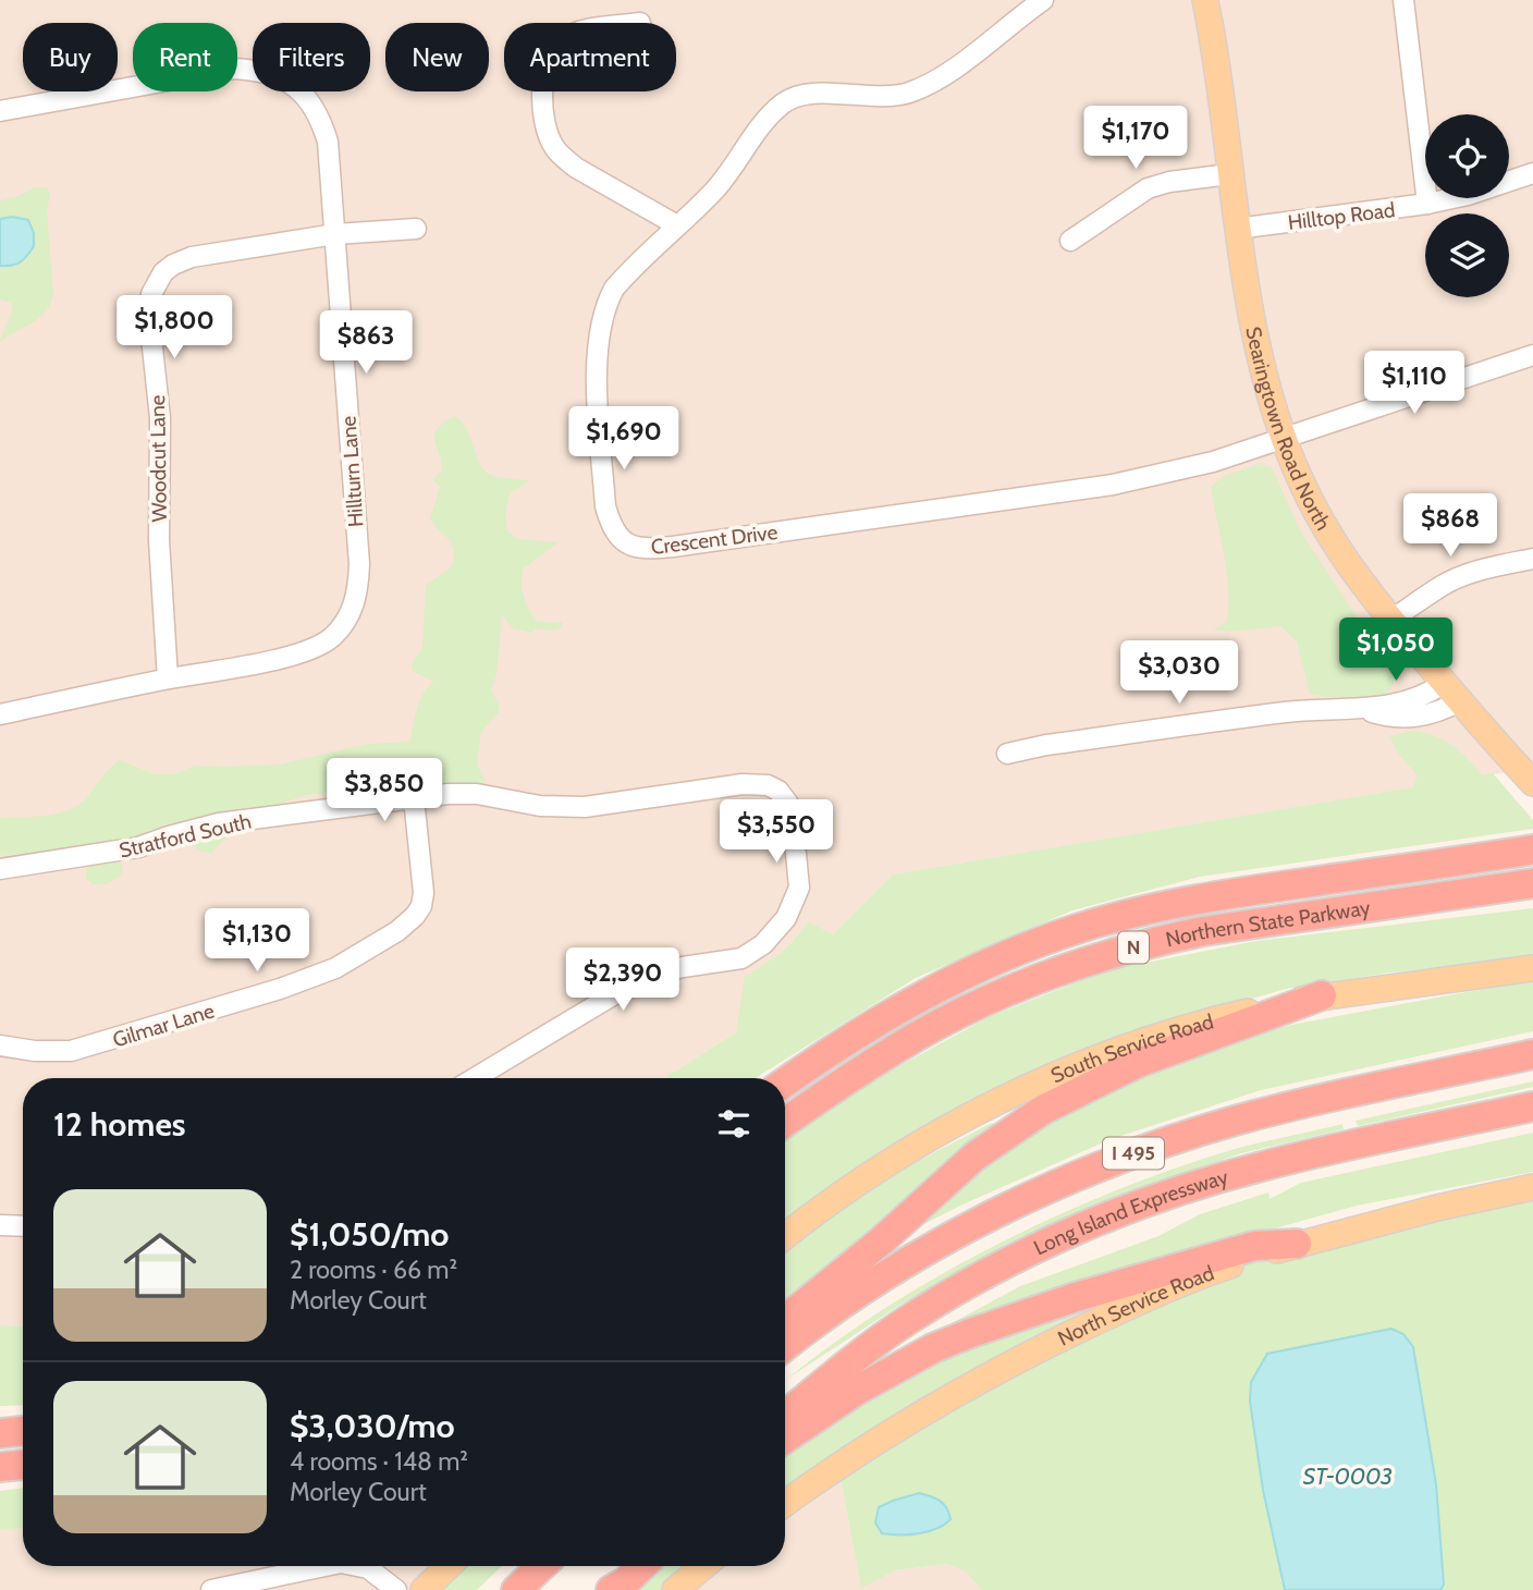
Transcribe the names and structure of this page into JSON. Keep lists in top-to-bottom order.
{
  "streets": {
    "highway": [
      "Northern State Parkway",
      "N",
      "I 495",
      "Long Island Expressway"
    ],
    "main road": ["Searingtown Road North", "South Service Road", "North Service Road"],
    "street": [
      "Hilltop Road",
      "Woodcut Lane",
      "Hillturn Lane",
      "Crescent Drive",
      "Stratford South",
      "Gilmar Lane"
    ]
  },
  "crossings": [
    ["Hilltop Road", "Searingtown Road North"],
    ["Searingtown Road North", "Crescent Drive"],
    ["Woodcut Lane", "Hillturn Lane"],
    ["Stratford South", "Gilmar Lane"]
  ],
  "water": ["ST-0003"],
  "page": {
    "chip": [
      "Buy",
      "Rent",
      "Filters",
      "New",
      "Apartment"
    ],
    "price": [
      "$1,170",
      "$1,800",
      "$863",
      "$1,110",
      "$1,690",
      "$868",
      "$1,050",
      "$3,030",
      "$3,850",
      "$3,550",
      "$1,130",
      "$2,390"
    ],
    "heading": "12 homes",
    "list": [
      {
        "name": "$1,050/mo",
        "note": "2 rooms · 66 m² · Morley Court"
      },
      {
        "name": "$3,030/mo",
        "note": "4 rooms · 148 m² · Morley Court"
      }
    ]
  }
}
